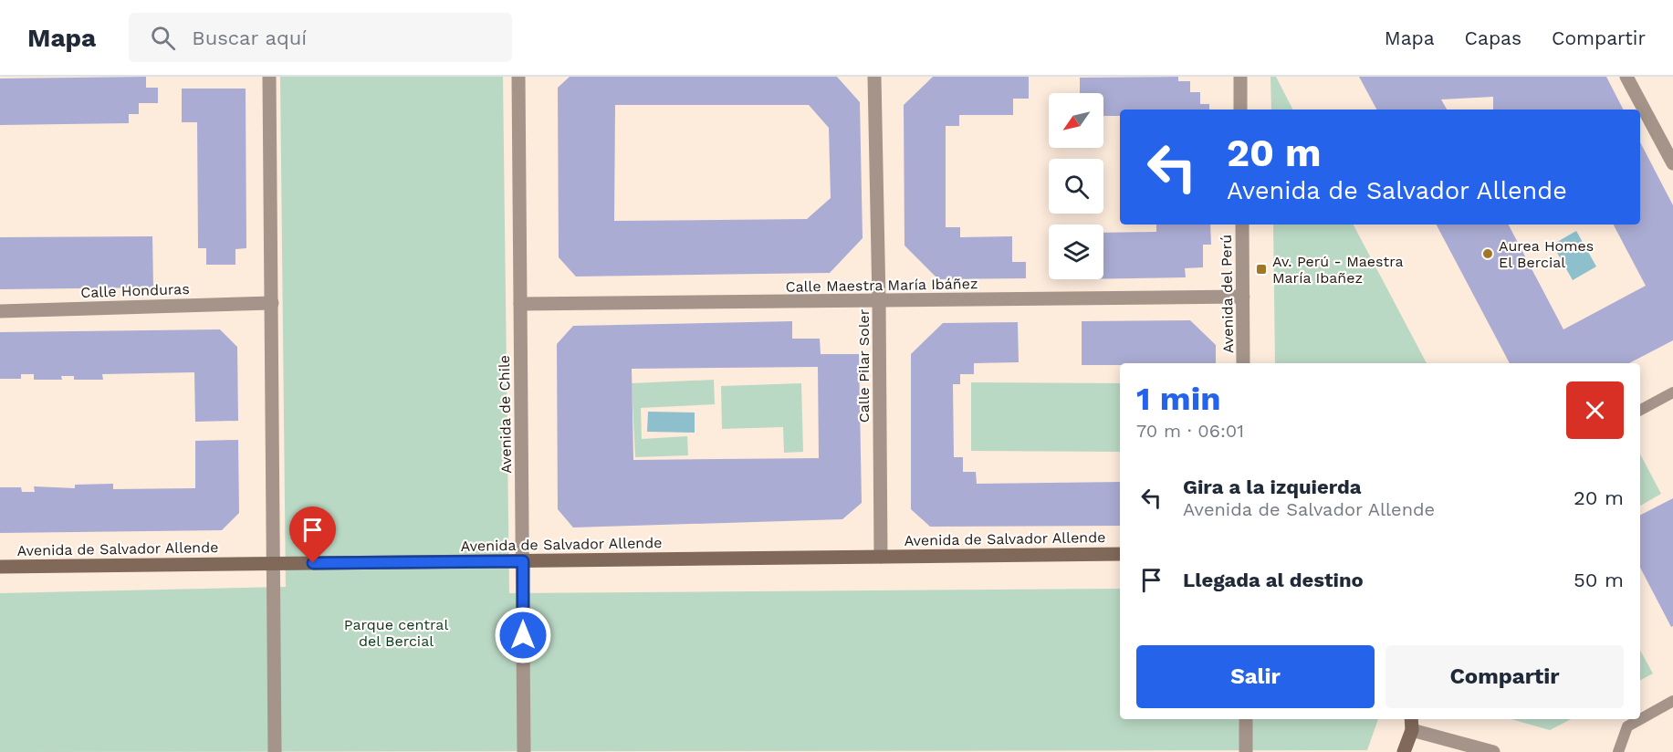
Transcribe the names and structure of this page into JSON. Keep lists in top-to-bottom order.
{
  "streets": {
    "street": [
      "Calle Maestra María Ibáñez",
      "Calle Honduras",
      "Avenida del Perú",
      "Calle Pilar Soler",
      "Avenida de Chile",
      "Avenida de Salvador Allende"
    ]
  },
  "crossings": [
    ["Calle Maestra María Ibáñez", "Avenida del Perú"],
    ["Calle Maestra María Ibáñez", "Calle Pilar Soler"],
    ["Calle Maestra María Ibáñez", "Avenida de Chile"],
    ["Calle Pilar Soler", "Avenida de Salvador Allende"],
    ["Avenida de Chile", "Avenida de Salvador Allende"]
  ],
  "parks": ["Parque central del Bercial"],
  "places": {
    "other": ["Aurea Homes El Bercial"],
    "transit": ["Av. Perú - Maestra María Ibañez"]
  },
  "north": "bottom left",
  "page": {
    "header": "Mapa",
    "search": "Buscar aquí",
    "nav": ["Mapa", "Capas", "Compartir"],
    "turn": ["20 m", "Avenida de Salvador Allende"],
    "heading": ["1 min", "70 m · 06:01"],
    "list": [
      {
        "name": "Gira a la izquierda",
        "note": "Avenida de Salvador Allende",
        "value": "20 m"
      },
      {
        "name": "Llegada al destino",
        "value": "50 m"
      }
    ],
    "buttons": ["Salir", "Compartir"]
  }
}
